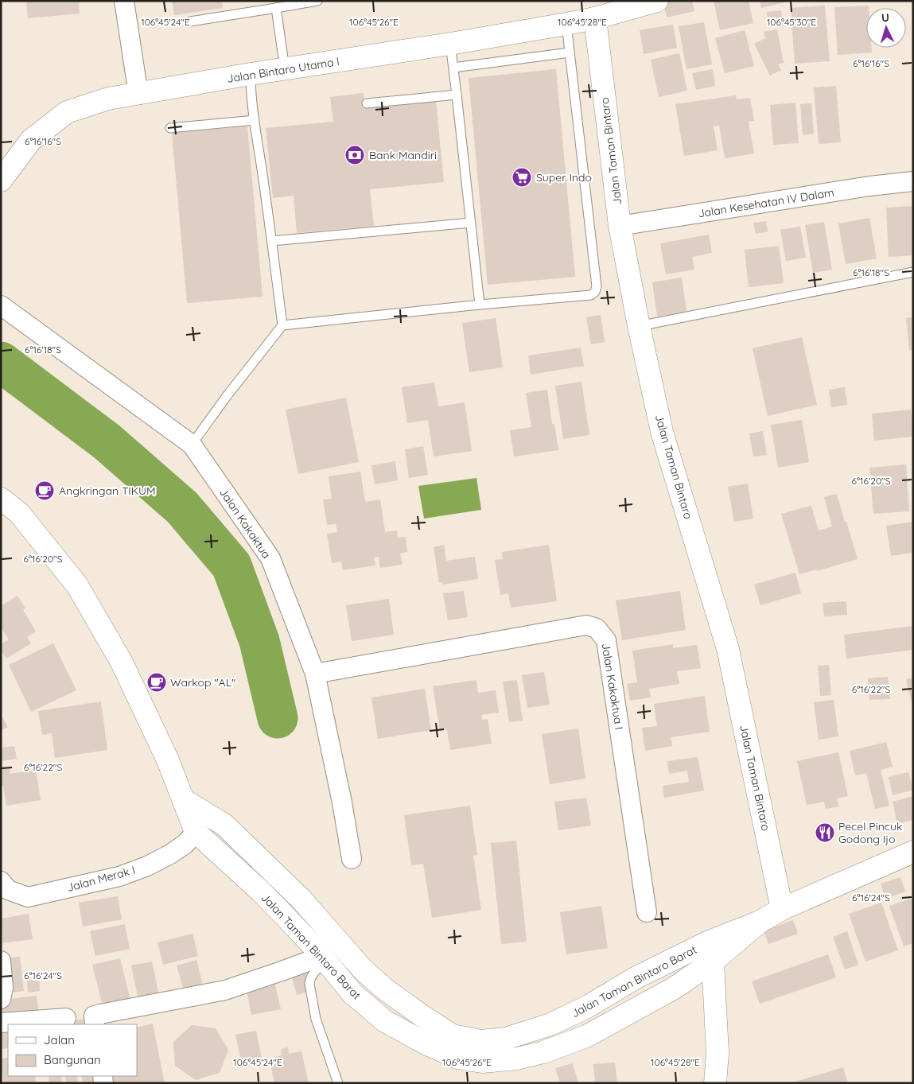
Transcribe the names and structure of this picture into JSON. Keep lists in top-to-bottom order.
{
  "streets": {
    "street": [
      "Jalan Bintaro Utama I",
      "Jalan Taman Bintaro",
      "Jalan Kesehatan IV Dalam",
      "Jalan Kakaktua",
      "Jalan Kakaktua I",
      "Jalan Merak I",
      "Jalan Taman Bintaro Barat"
    ]
  },
  "crossings": [
    ["Jalan Bintaro Utama I", "Jalan Taman Bintaro"],
    ["Jalan Taman Bintaro", "Jalan Kesehatan IV Dalam"],
    ["Jalan Taman Bintaro", "Jalan Taman Bintaro Barat"],
    ["Jalan Kakaktua", "Jalan Kakaktua I"],
    ["Jalan Merak I", "Jalan Taman Bintaro Barat"]
  ],
  "places": {
    "bank": ["Bank Mandiri"],
    "supermarket": ["Super Indo"],
    "cafe": ["Angkringan TIKUM", "Warkop \"AL\""],
    "restaurant": ["Pecel Pincuk Godong Ijo"]
  },
  "legend": ["Jalan", "Bangunan"],
  "north": "top",
  "coordinates": [
    "106°45'24\"E",
    "106°45'26\"E",
    "106°45'28\"E",
    "106°45'30\"E",
    "6°16'16\"S",
    "6°16'18\"S",
    "6°16'20\"S",
    "6°16'22\"S",
    "6°16'24\"S"
  ]
}
